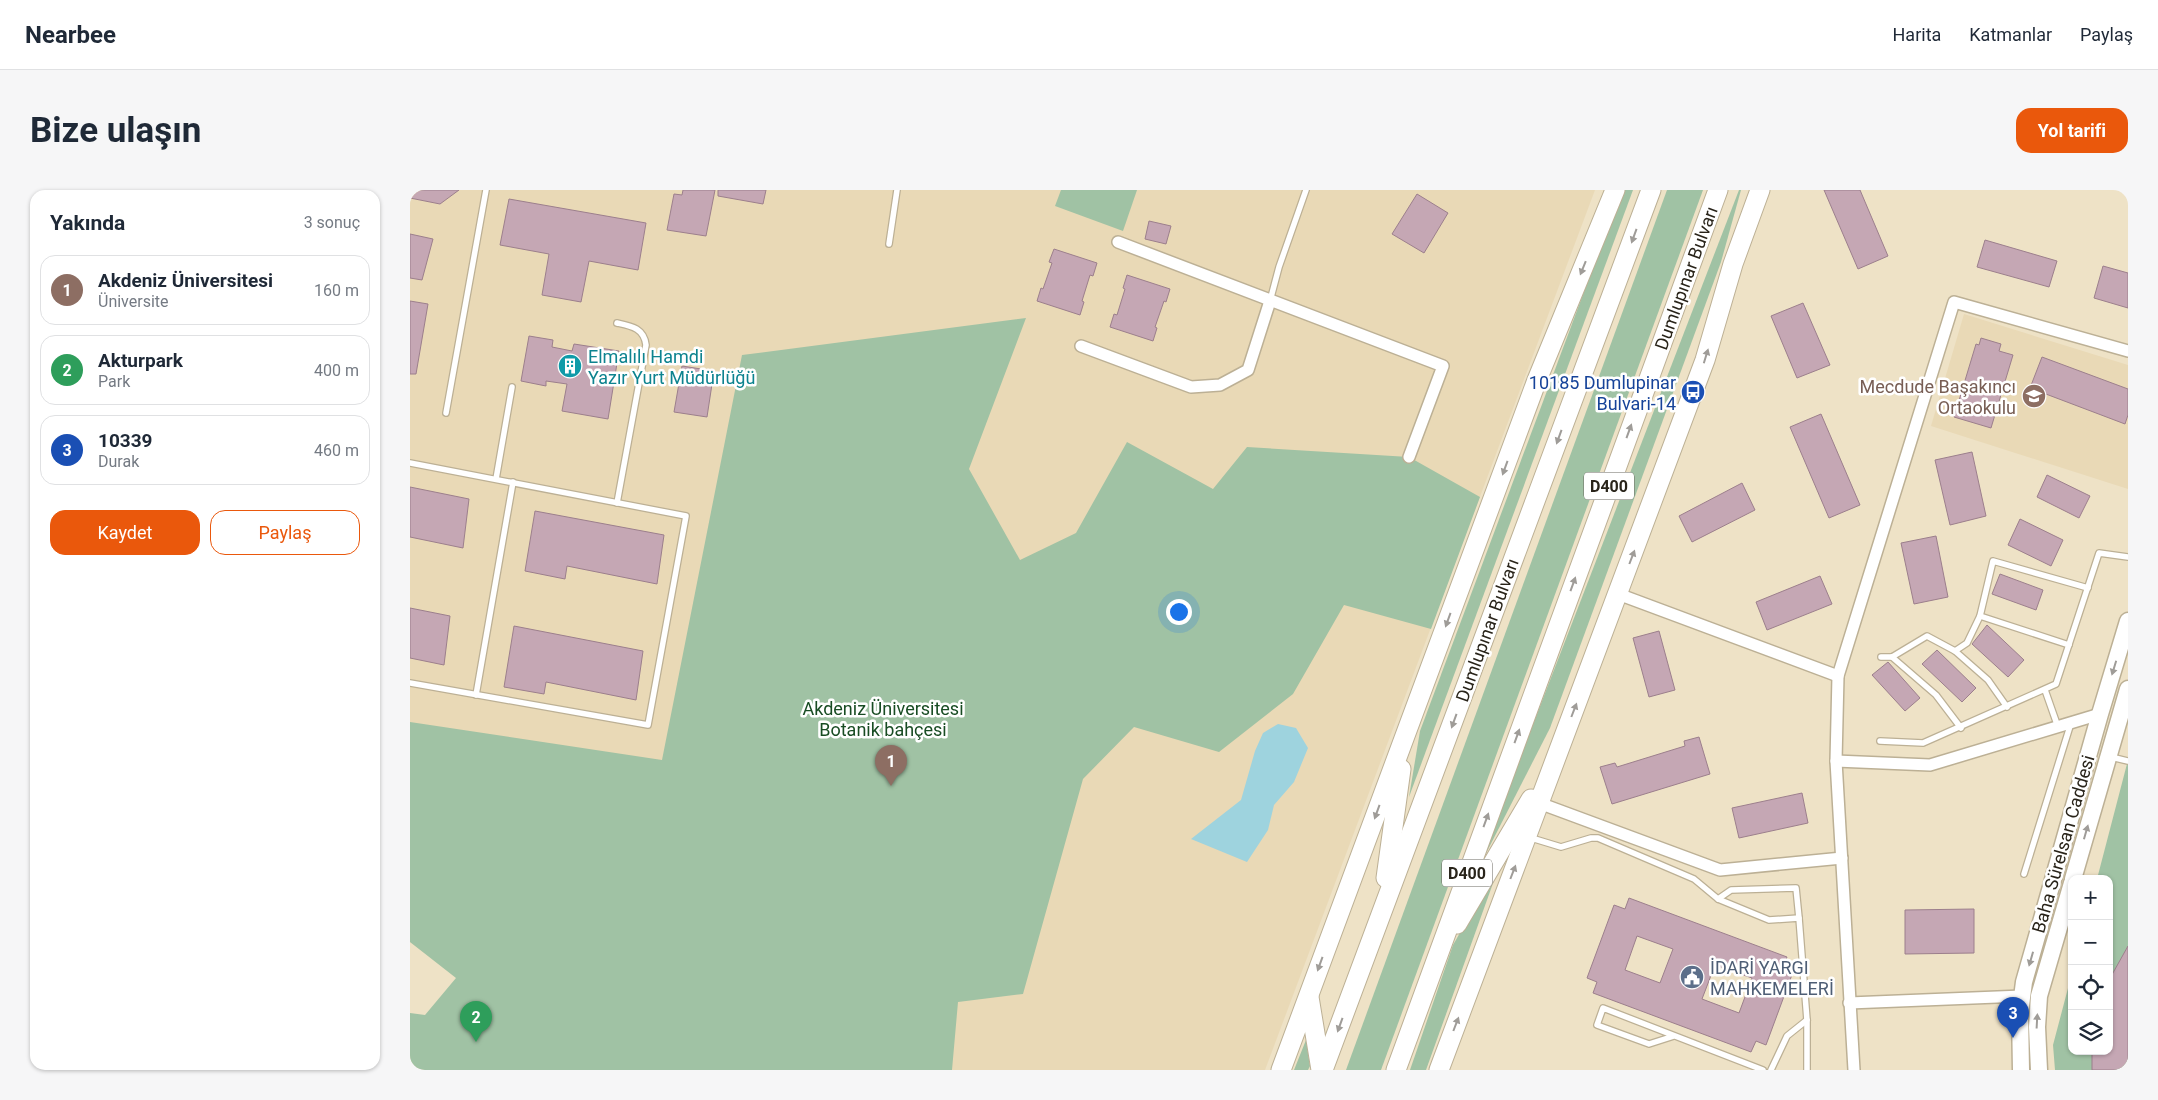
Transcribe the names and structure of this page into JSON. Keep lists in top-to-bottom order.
{
  "streets": {
    "main road": ["Dumlupınar Bulvarı", "D400", "Baha Sürelsan Caddesi"]
  },
  "parks": ["Akdeniz Üniversitesi Botanik bahçesi"],
  "places": {
    "building": ["Elmalılı Hamdi Yazır Yurt Müdürlüğü"],
    "bus stop": ["10185 Dumlupinar Bulvari-14"],
    "school or university": ["Mecdude Başakıncı Ortaokulu"],
    "public building": ["İDARİ YARGI MAHKEMELERİ"]
  },
  "page": {
    "header": "Nearbee",
    "nav": ["Harita", "Katmanlar", "Paylaş"],
    "buttons": [
      "Yol tarifi",
      ["Kaydet", "Paylaş"]
    ],
    "title": "Bize ulaşın",
    "heading": ["Yakında", "3 sonuç"],
    "list": [
      {
        "mark": "1",
        "name": "Akdeniz Üniversitesi",
        "note": "Üniversite",
        "value": "160 m"
      },
      {
        "mark": "2",
        "name": "Akturpark",
        "note": "Park",
        "value": "400 m"
      },
      {
        "mark": "3",
        "name": "10339",
        "note": "Durak",
        "value": "460 m"
      }
    ],
    "pins": ["1", "3", "2"],
    "map_buttons": ["+", "−"]
  }
}
